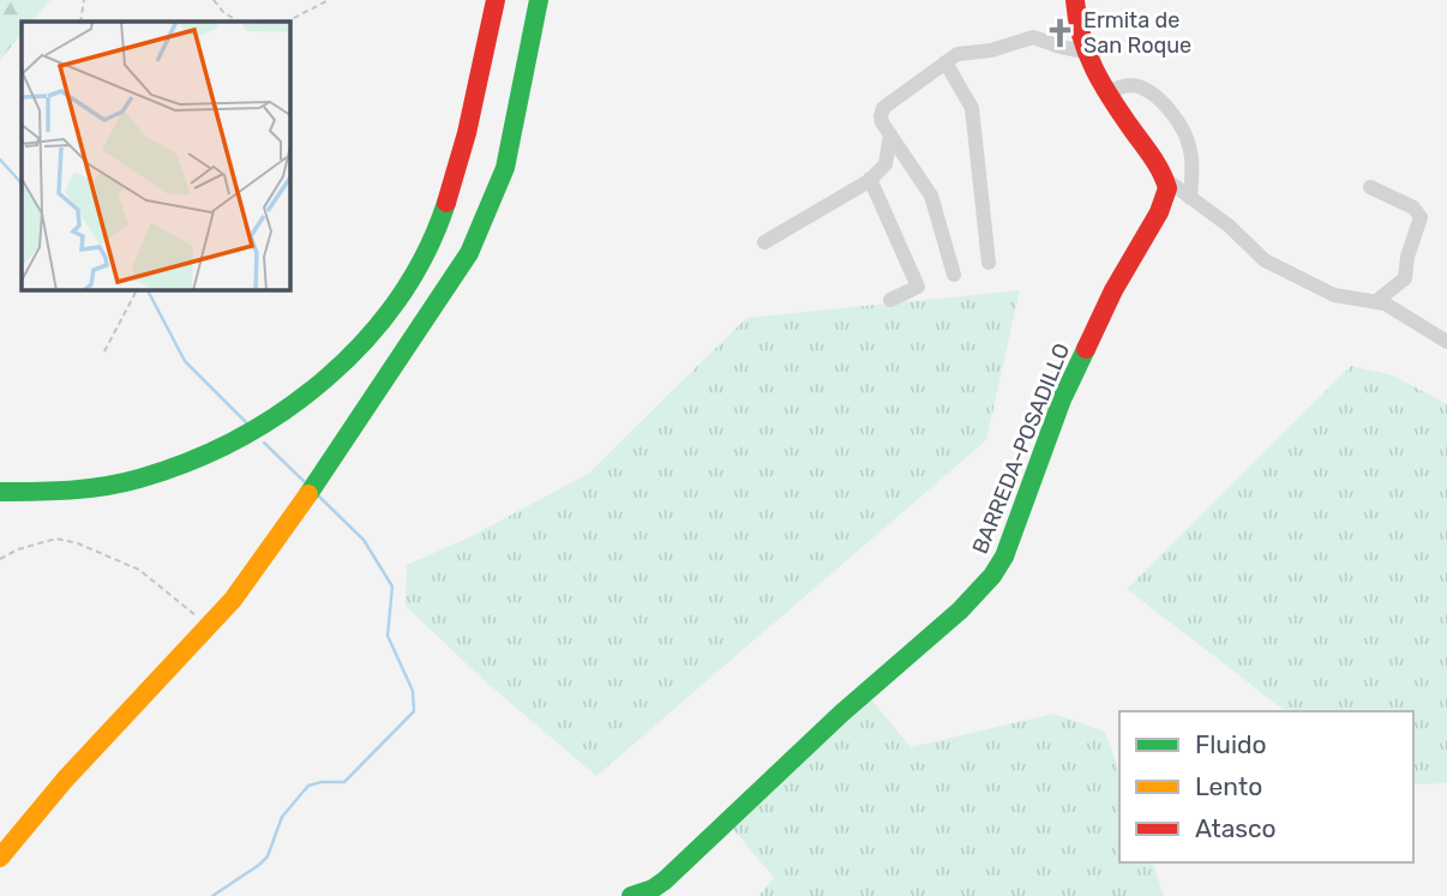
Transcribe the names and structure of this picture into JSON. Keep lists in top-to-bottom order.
{
  "streets": {
    "street": ["BARREDA-POSADILLO"]
  },
  "places": {
    "church": ["Ermita de San Roque"]
  },
  "legend": ["Fluido", "Lento", "Atasco"]
}
